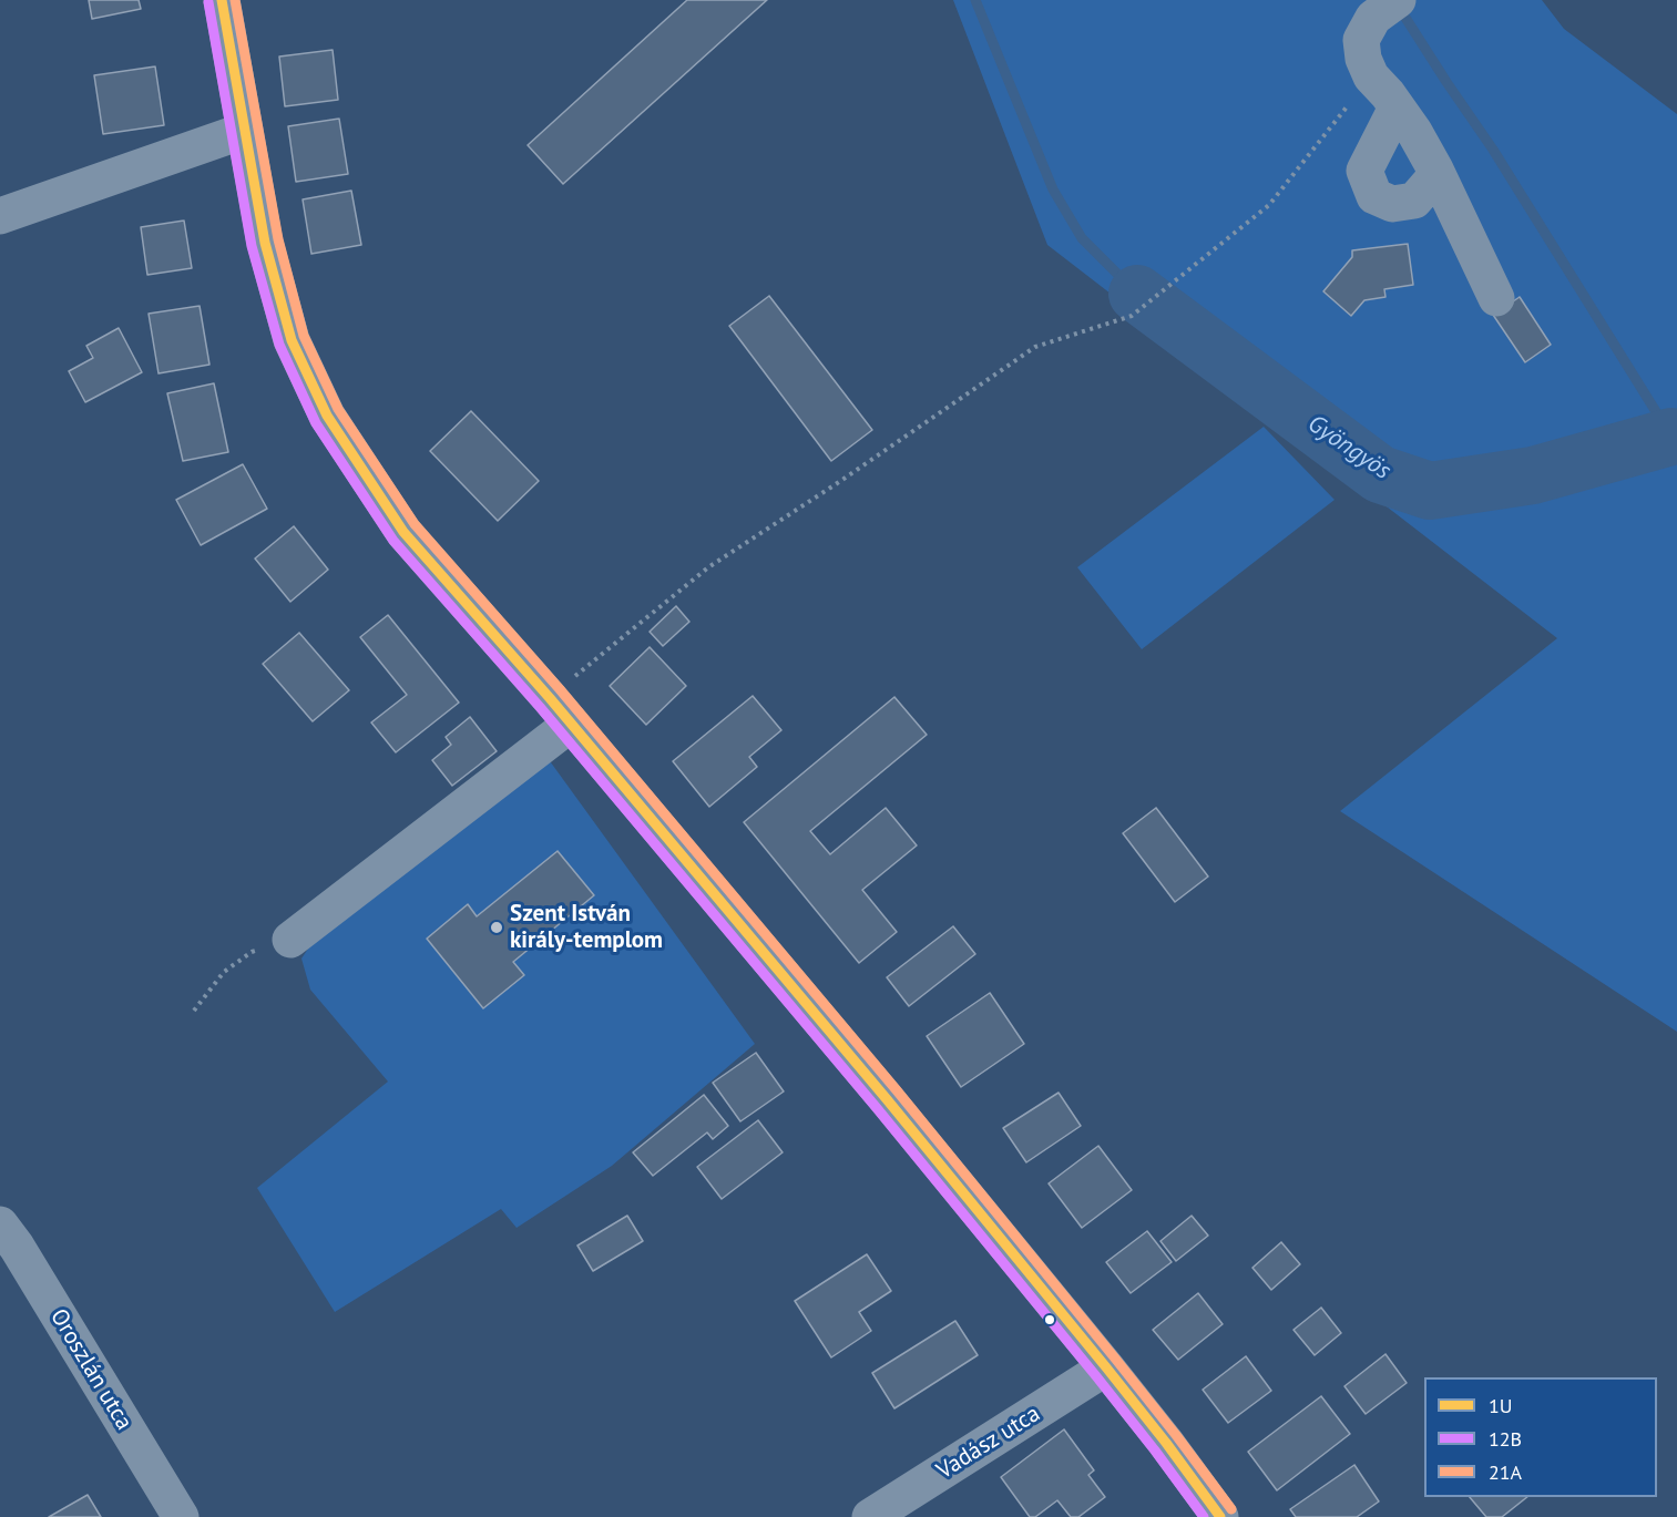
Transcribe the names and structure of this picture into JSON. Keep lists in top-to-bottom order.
{
  "streets": {
    "street": ["Oroszlán utca", "Vadász utca"]
  },
  "water": ["Gyöngyös"],
  "places": ["Szent István király-templom"],
  "lines": ["transit line 1U", "transit line 21A", "transit line 12B"],
  "legend": ["1U", "12B", "21A"]
}
